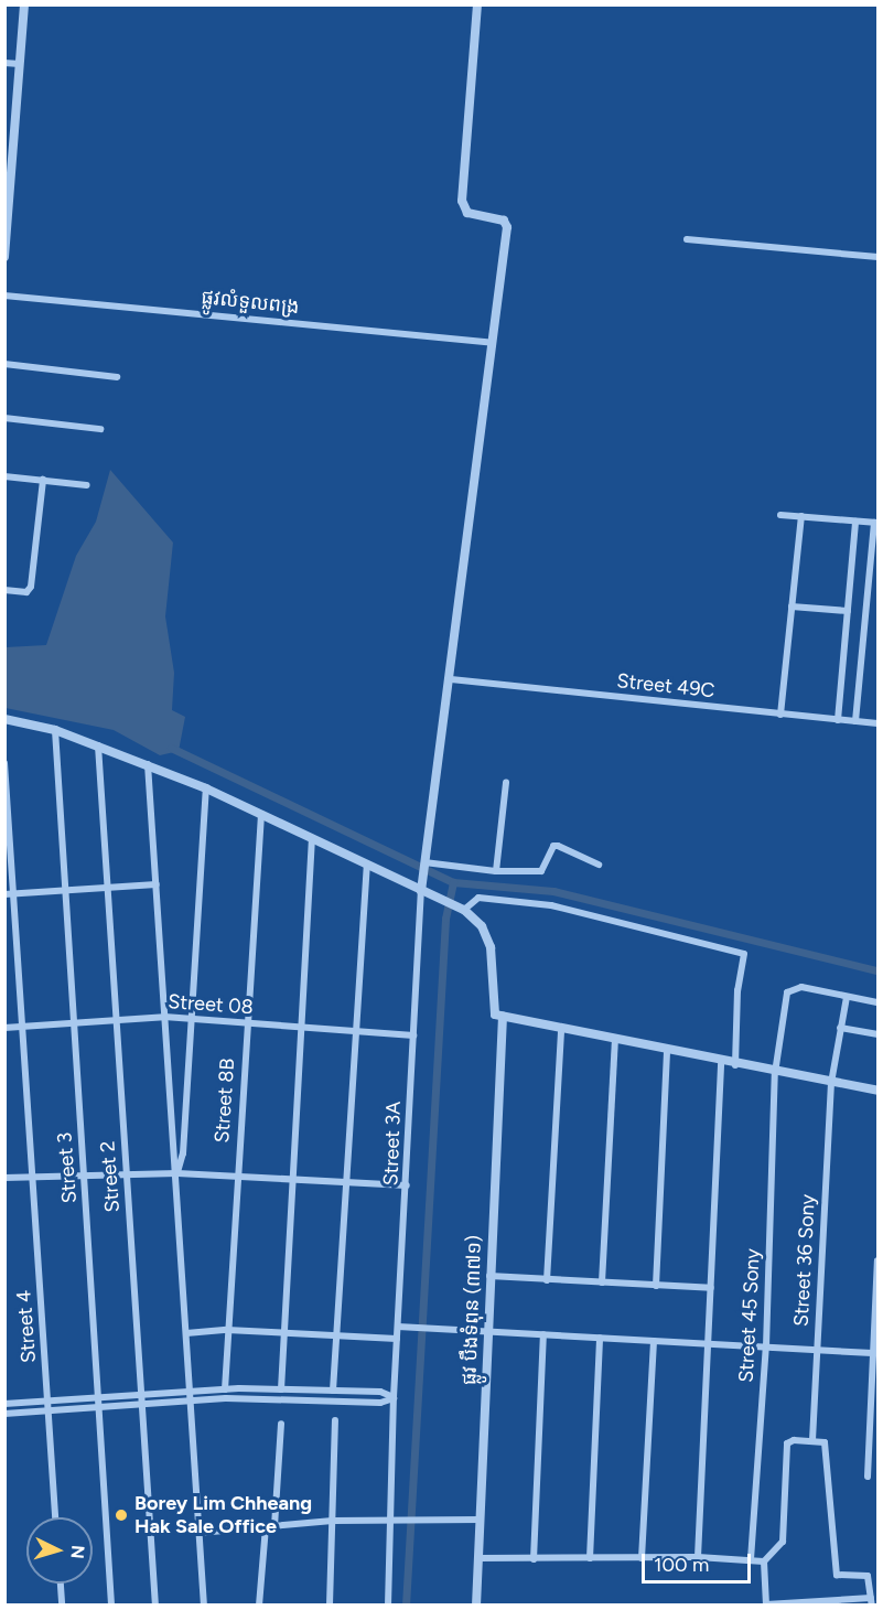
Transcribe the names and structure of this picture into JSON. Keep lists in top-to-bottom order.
{
  "streets": {
    "street": [
      "ផ្លូវលំទួលពង្រ",
      "Street 49C",
      "Street 08",
      "Street 8B",
      "Street 3A",
      "Street 3",
      "Street 2",
      "Street 36 Sony",
      "ផ្លូវ បឹងទំពុន (៣៧១)",
      "Street 45 Sony",
      "Street 4"
    ]
  },
  "crossings": [
    ["Street 08", "Street 8B"],
    ["Street 08", "Street 3A"],
    ["Street 08", "Street 3"],
    ["Street 08", "Street 2"],
    ["Street 08", "Street 4"],
    ["Street 36 Sony", "Street 45 Sony"]
  ],
  "places": ["Borey Lim Chheang Hak Sale Office"],
  "scale_bar": "100 m",
  "north": "right"
}
